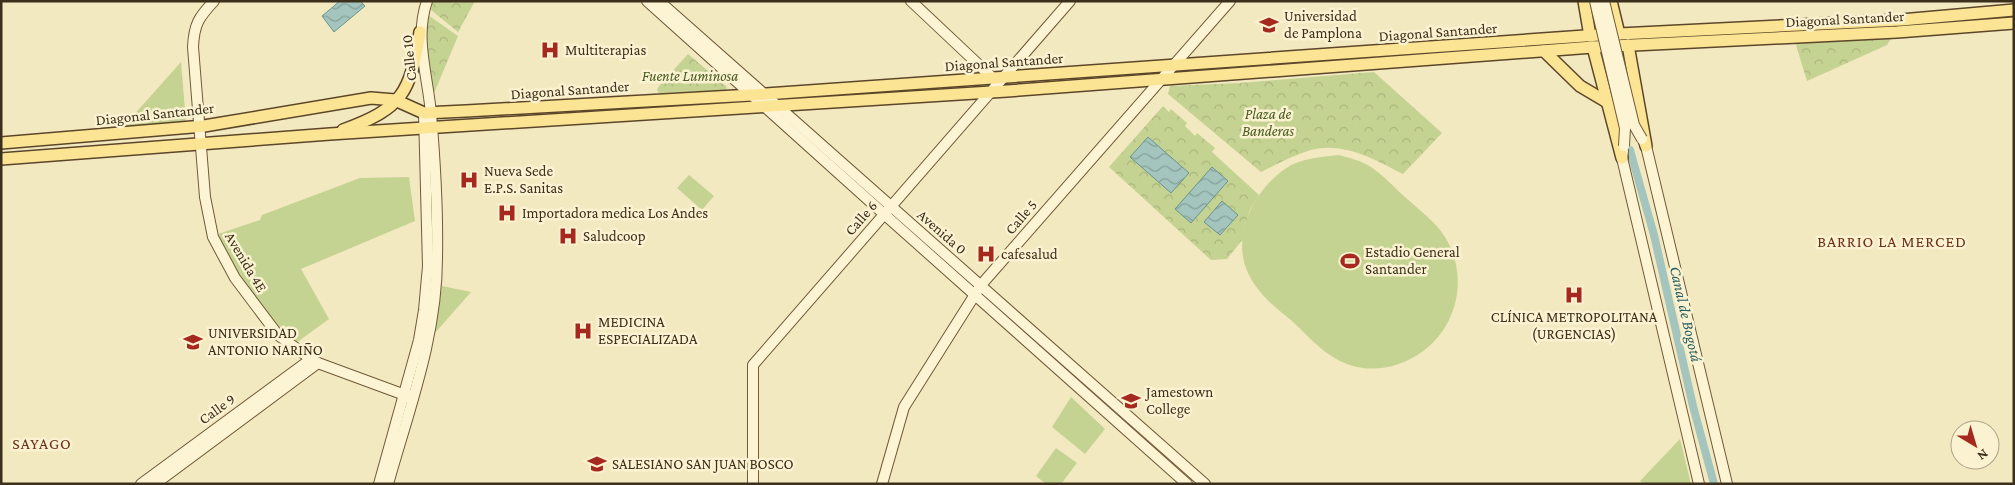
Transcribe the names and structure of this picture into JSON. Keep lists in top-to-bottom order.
{
  "streets": {
    "main road": ["Diagonal Santander"],
    "street": [
      "Calle 10",
      "Calle 5",
      "Calle 6",
      "Avenida 0",
      "Avenida 4E",
      "Calle 9"
    ]
  },
  "crossings": [
    ["Diagonal Santander", "Calle 10"],
    ["Diagonal Santander", "Calle 5"],
    ["Diagonal Santander", "Calle 6"],
    ["Diagonal Santander", "Avenida 0"],
    ["Diagonal Santander", "Avenida 4E"],
    ["Calle 10", "Avenida 4E"],
    ["Calle 5", "Avenida 0"],
    ["Calle 6", "Avenida 0"],
    ["Avenida 4E", "Calle 9"]
  ],
  "districts": ["BARRIO LA MERCED", "SAYAGO"],
  "water": ["Canal de Bogotá"],
  "parks": ["Fuente Luminosa", "Plaza de Banderas"],
  "places": {
    "school or university": [
      "Universidad de Pamplona",
      "UNIVERSIDAD ANTONIO NARIÑO",
      "Jamestown College",
      "SALESIANO SAN JUAN BOSCO"
    ],
    "hospital": [
      "Multiterapias",
      "Nueva Sede E.P.S. Sanitas",
      "Importadora medica Los Andes",
      "Saludcoop",
      "cafesalud",
      "CLÍNICA METROPOLITANA (URGENCIAS)",
      "MEDICINA ESPECIALIZADA"
    ],
    "sports": ["Estadio General Santander"]
  },
  "north": "bottom right"
}
